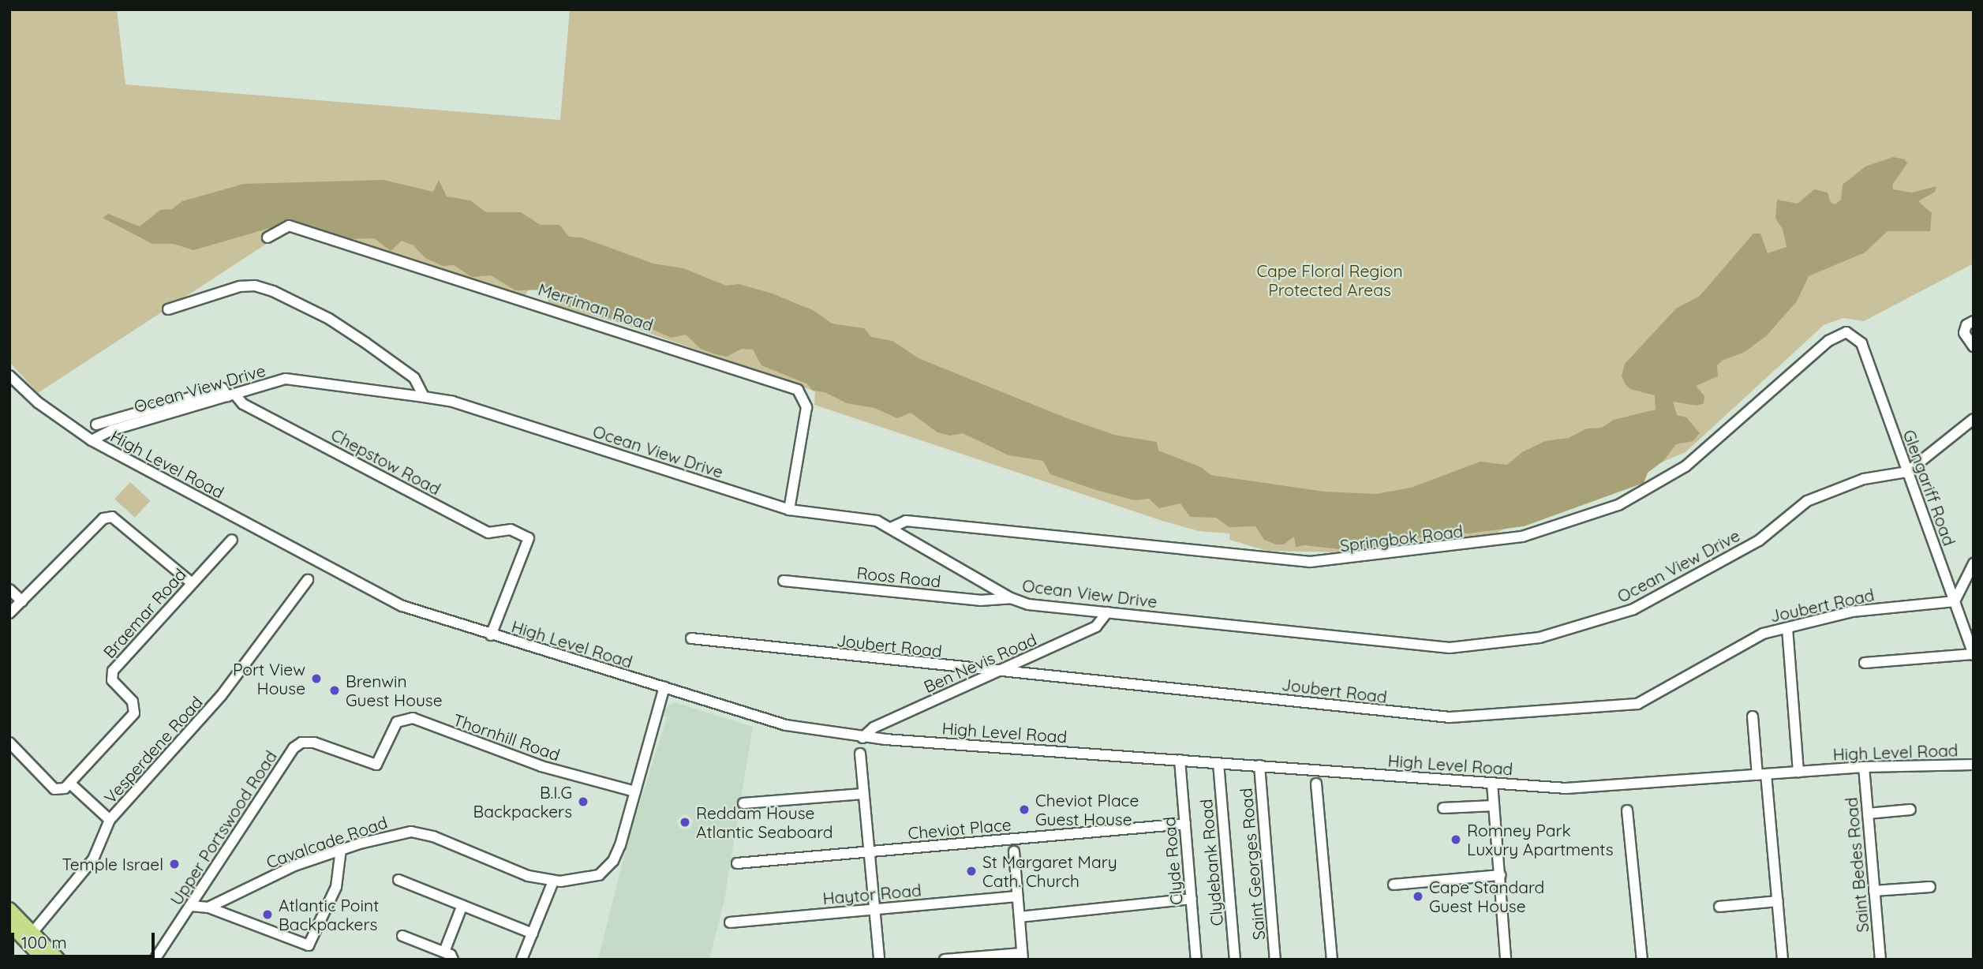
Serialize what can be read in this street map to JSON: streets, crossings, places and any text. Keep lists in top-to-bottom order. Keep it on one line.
{"streets":{"street":["Merriman Road","Ocean View Drive","Chepstow Road","High Level Road","Glengariff Road","Springbok Road","Roos Road","Joubert Road","Braemar Road","Ben Nevis Road","Thornhill Road","Vesperdene Road","Upper Portswood Road","Cheviot Place","Cavalcade Road","Clyde Road","Clydebank Road","Saint Georges Road","Saint Bedes Road","Haytor Road"]},"crossings":[["Merriman Road","Ocean View Drive"],["Ocean View Drive","Chepstow Road"],["Ocean View Drive","High Level Road"],["Ocean View Drive","Glengariff Road"],["Ocean View Drive","Springbok Road"],["Ocean View Drive","Roos Road"],["Ocean View Drive","Ben Nevis Road"],["Chepstow Road","High Level Road"],["High Level Road","Ben Nevis Road"],["High Level Road","Cavalcade Road"],["High Level Road","Clyde Road"],["High Level Road","Clydebank Road"],["High Level Road","Saint Georges Road"],["High Level Road","Saint Bedes Road"],["Glengariff Road","Springbok Road"],["Glengariff Road","Joubert Road"],["Joubert Road","Ben Nevis Road"],["Thornhill Road","Upper Portswood Road"],["Thornhill Road","Cavalcade Road"],["Cheviot Place","Clyde Road"]],"parks":["Cape Floral Region Protected Areas"],"places":["Port View House","Brenwin Guest House","B.I.G Backpackers","Cheviot Place Guest House","Reddam House Atlantic Seaboard","Romney Park Luxury Apartments","Temple Israel","St Margaret Mary Cath. Church","Cape Standard Guest House","Atlantic Point Backpackers"],"scale_bar":"100 m"}
